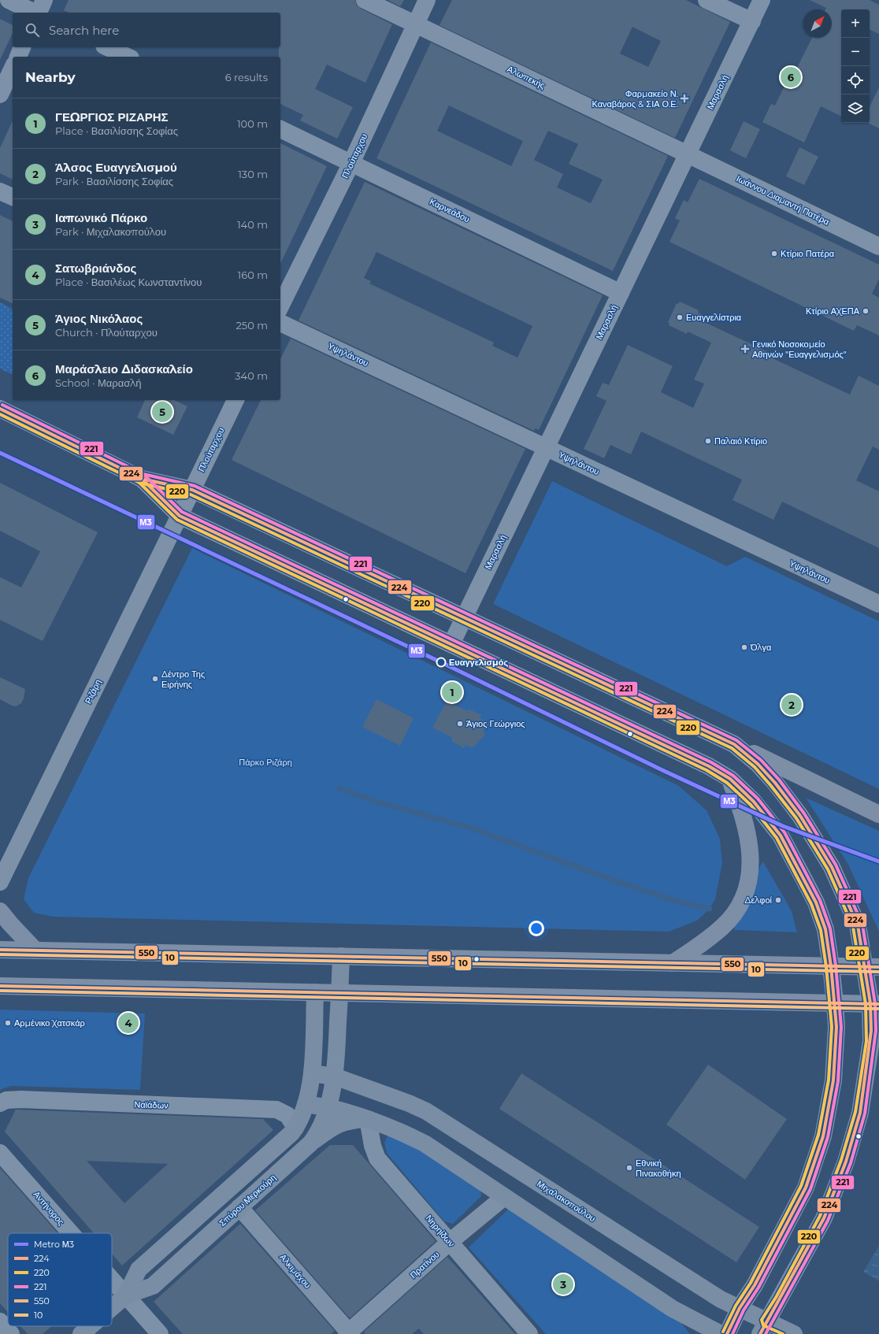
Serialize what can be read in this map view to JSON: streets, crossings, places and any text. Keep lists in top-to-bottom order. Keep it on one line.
{"streets":{"main road":["Σπύρου Μερκούρη","Μιχαλακοπούλου"],"street":["Αλωπεκής","Μαρασλή","Πλούταρχου","Ιωάννου Διαμαντή Πατέρα","Καρνεάδου","Υψηλάντου","Ριζάρη","Ναϊάδων","Αντήνορος","Νηρηίδων","Πρατίνου","Αλκιμάχου"]},"crossings":[["Αλωπεκής","Μαρασλή"],["Αλωπεκής","Πλούταρχου"],["Αλωπεκής","Ιωάννου Διαμαντή Πατέρα"],["Μαρασλή","Ιωάννου Διαμαντή Πατέρα"],["Μαρασλή","Καρνεάδου"],["Μαρασλή","Υψηλάντου"],["Πλούταρχου","Καρνεάδου"],["Πλούταρχου","Ριζάρη"],["Ναϊάδων","Σπύρου Μερκούρη"],["Σπύρου Μερκούρη","Μιχαλακοπούλου"],["Σπύρου Μερκούρη","Αντήνορος"],["Σπύρου Μερκούρη","Αλκιμάχου"],["Νηρηίδων","Πρατίνου"],["Πρατίνου","Αλκιμάχου"]],"parks":["Πάρκο Ριζάρη"],"places":{"health":["Φαρμακείο Ν. Καναβάρος & ΣΙΑ Ο.Ε.","Γενικό Νοσοκομείο Αθηνών \"Ευαγγελισμός\""],"other":["Κτίριο Πατέρα","Κτίριο ΑΧΕΠΑ","Ευαγγελίστρια","Παλαιό Κτίριο","Όλγα","Ευαγγελισμός","Δέντρο Της Ειρήνης","Άγιος Γεώργιος","Δελφοί","Αρμένικο Χατσκάρ","Εθνική Πινακοθήκη"]},"lines":["transit line 221","transit line 224","transit line 220","metro line Μ3","transit line 550","transit line 10"],"legend":["Metro Μ3","224","220","221","550","10"],"north":"top right","page":{"map_buttons":["+","−"],"search":"Search here","heading":["Nearby","6 results"],"pins":["6","5","1","2","4","3"],"list":[{"mark":"1","name":"ΓΕΩΡΓΙΟΣ ΡΙΖΑΡΗΣ","note":"Place · Βασιλίσσης Σοφίας","value":"100 m"},{"mark":"2","name":"Άλσος Ευαγγελισμού","note":"Park · Βασιλίσσης Σοφίας","value":"130 m"},{"mark":"3","name":"Ιαπωνικό Πάρκο","note":"Park · Μιχαλακοπούλου","value":"140 m"},{"mark":"4","name":"Σατωβριάνδος","note":"Place · Βασιλέως Κωνσταντίνου","value":"160 m"},{"mark":"5","name":"Άγιος Νικόλαος","note":"Church · Πλούταρχου","value":"250 m"},{"mark":"6","name":"Μαράσλειο Διδασκαλείο","note":"School · Μαρασλή","value":"340 m"}]}}
